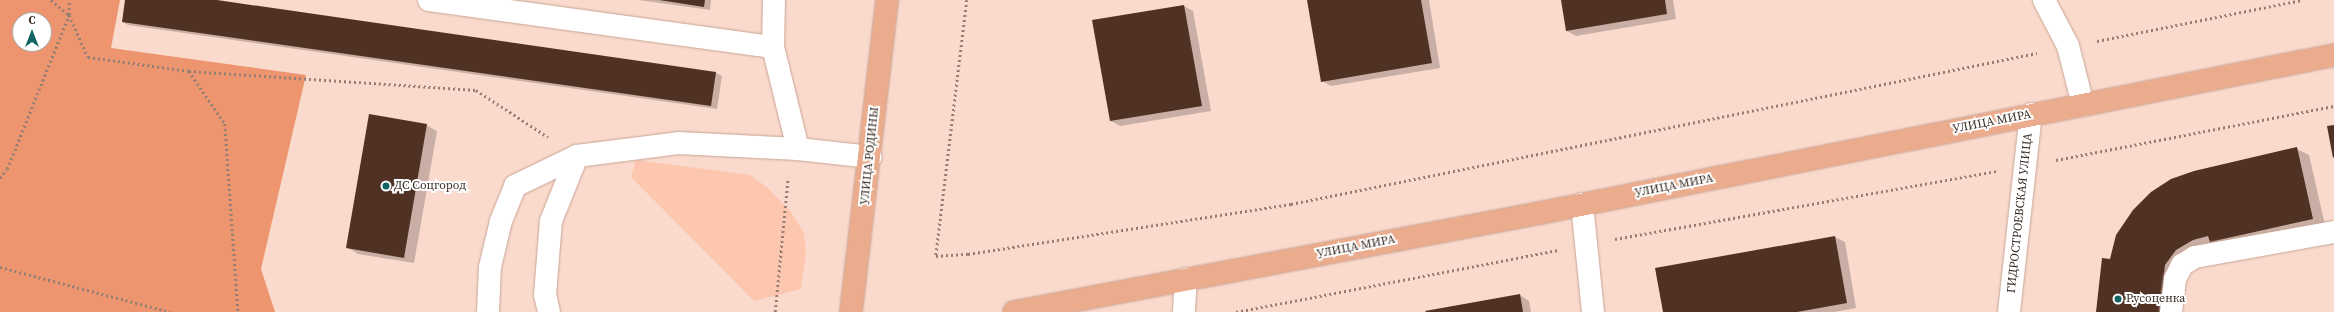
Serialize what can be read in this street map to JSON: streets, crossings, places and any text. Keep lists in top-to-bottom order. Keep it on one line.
{"streets":{"main road":["УЛИЦА МИРА","УЛИЦА РОДИНЫ"],"street":["ГИДРОСТРОЕВСКАЯ УЛИЦА"]},"crossings":[["УЛИЦА МИРА","ГИДРОСТРОЕВСКАЯ УЛИЦА"]],"places":["ДС Соцгород","Русоценка"],"north":"top"}
